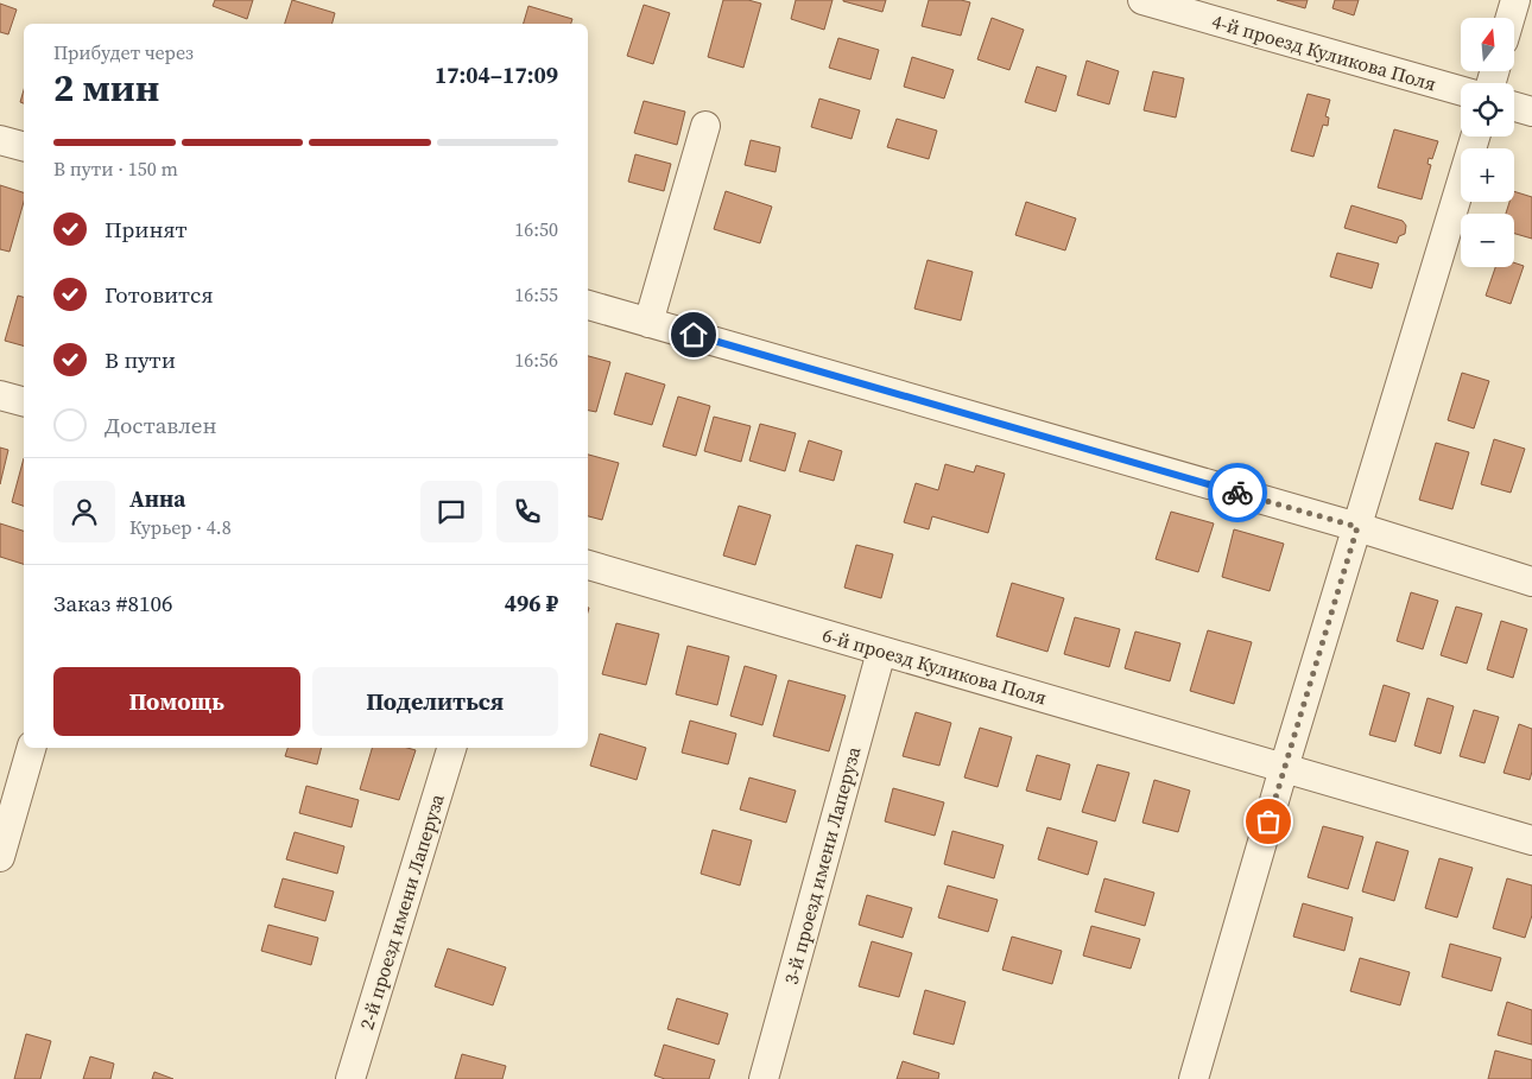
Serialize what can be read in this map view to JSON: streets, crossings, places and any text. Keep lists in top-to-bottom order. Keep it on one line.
{"streets":{"street":["4-й проезд Куликова Поля","6-й проезд Куликова Поля","3-й проезд имени Лаперуза","2-й проезд имени Лаперуза"]},"crossings":[["6-й проезд Куликова Поля","3-й проезд имени Лаперуза"]],"north":"top","page":{"map_buttons":["+","−"],"heading":["2 мин","Прибудет через","17:04–17:09"],"panel":["Анна","Курьер · 4.8","Заказ #8106","496 ₽"],"bar":"В пути · 150 m","list":[["Принят","16:50"],["Готовится","16:55"],["В пути","16:56"],"Доставлен"],"buttons":["Помощь","Поделиться"]}}
